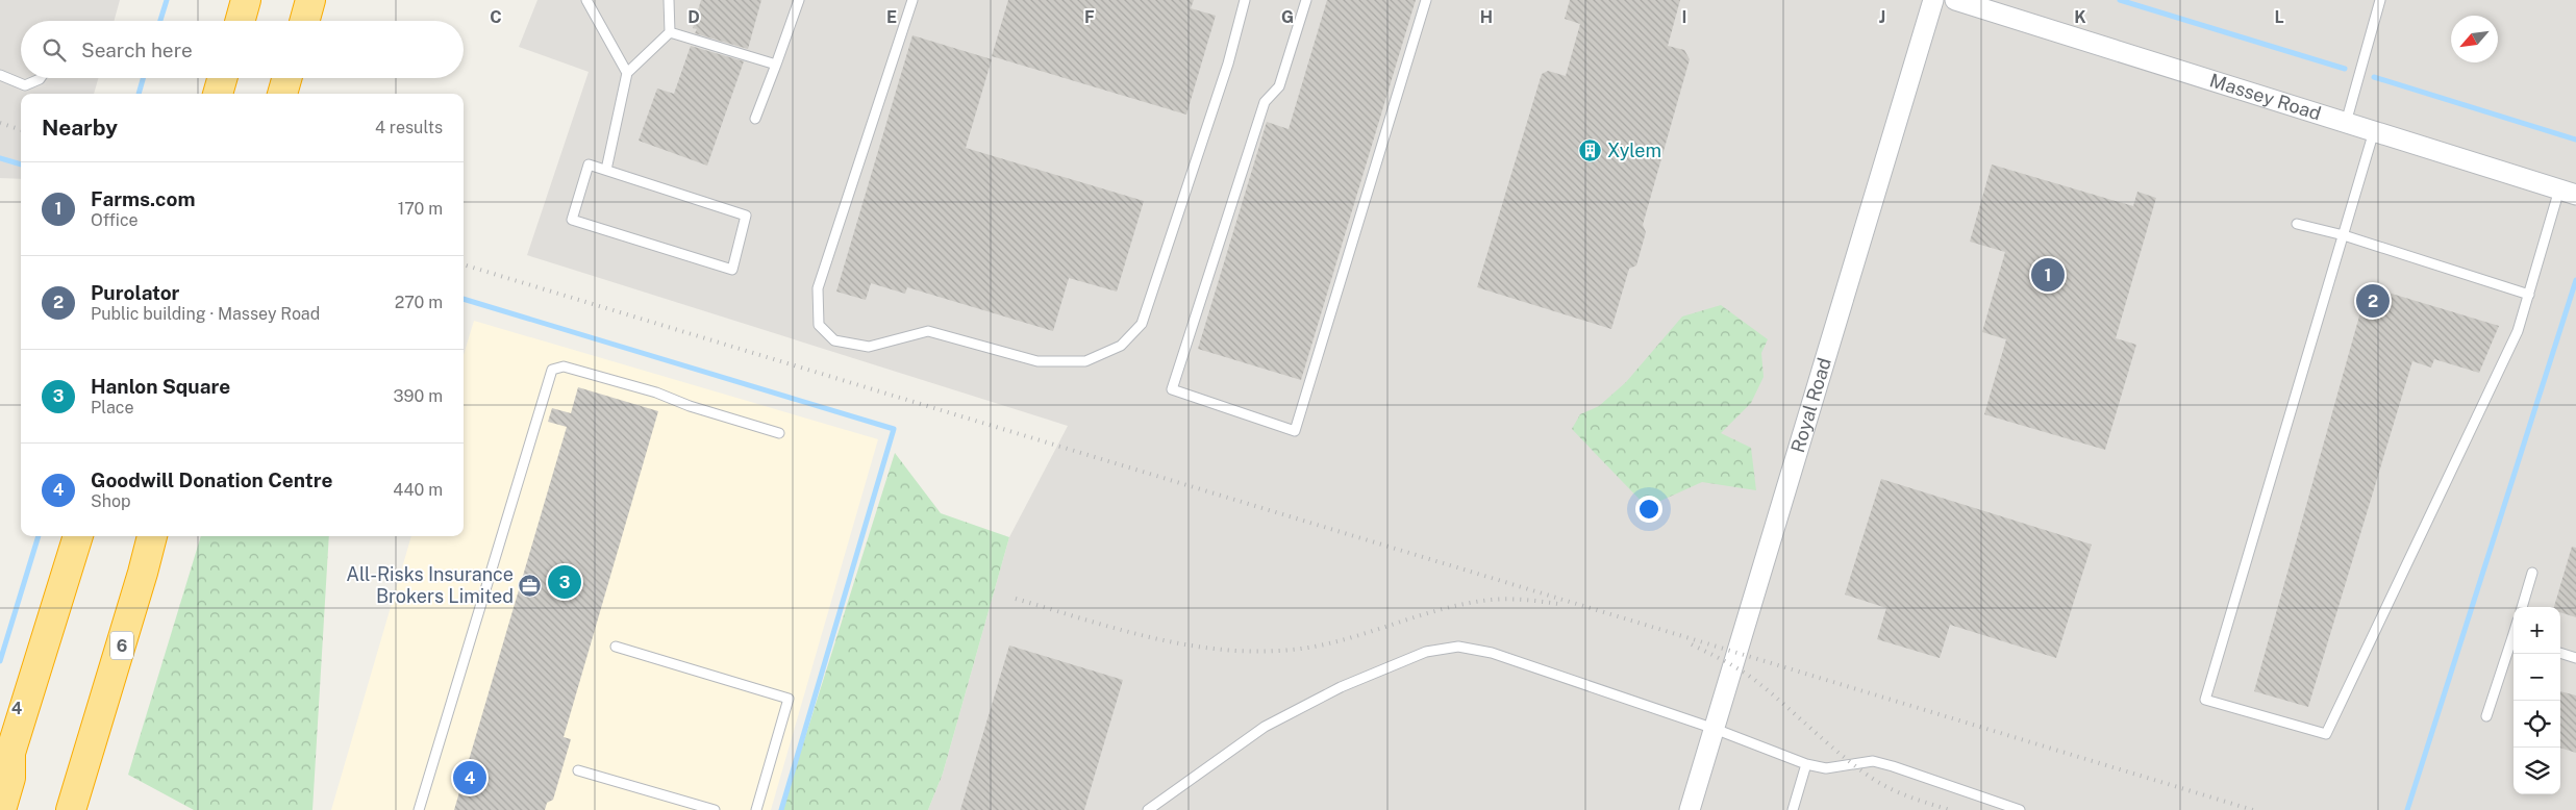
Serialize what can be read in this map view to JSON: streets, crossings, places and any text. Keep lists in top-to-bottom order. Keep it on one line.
{"streets":{"highway":["6"],"street":["Massey Road","Royal Road"]},"places":{"building":["Xylem"],"office":["All-Risks Insurance Brokers Limited"]},"north":"bottom left","page":{"search":"Search here","heading":["Nearby","4 results"],"list":[{"mark":"1","name":"Farms.com","note":"Office","value":"170 m"},{"mark":"2","name":"Purolator","note":"Public building · Massey Road","value":"270 m"},{"mark":"3","name":"Hanlon Square","note":"Place","value":"390 m"},{"mark":"4","name":"Goodwill Donation Centre","note":"Shop","value":"440 m"}],"pins":["1","2","3","4"],"map_buttons":["+","−"]},"grid":{"columns":["C","D","E","F","G","H","I","J","K","L"],"rows":["4"]}}
